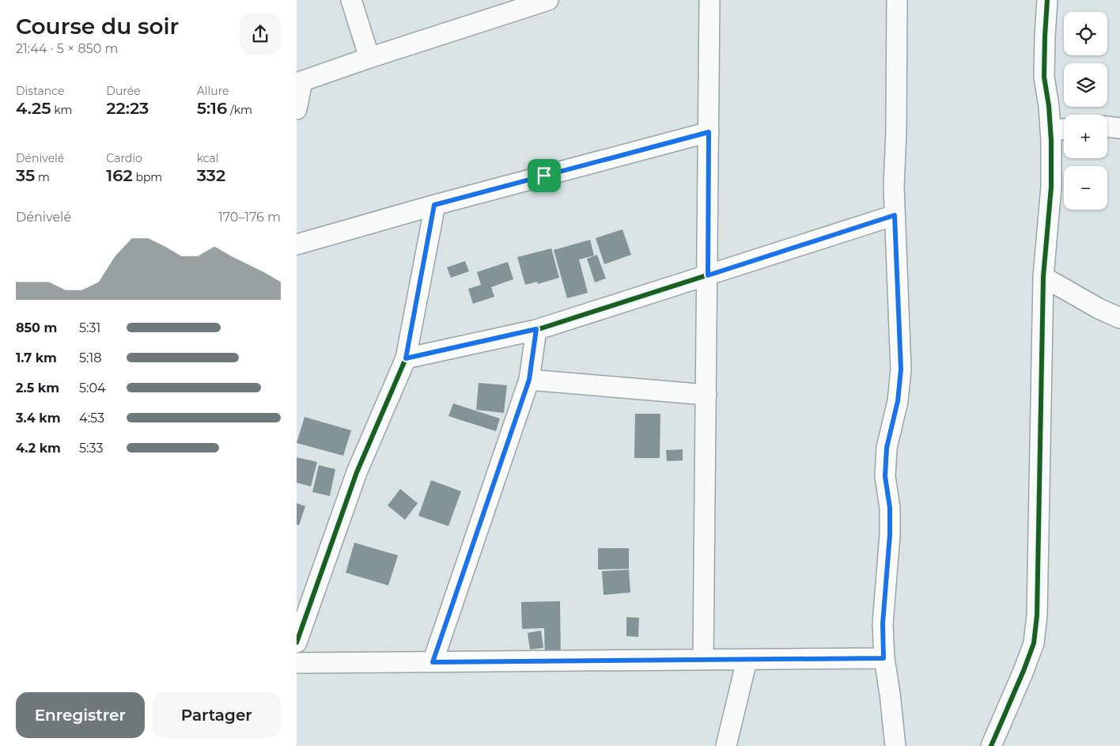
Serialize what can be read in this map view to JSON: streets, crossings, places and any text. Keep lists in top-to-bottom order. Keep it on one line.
{"page":{"heading":["Course du soir","21:44 · 5 × 850 m"],"map_buttons":["+","−"],"stats":[["Distance","4.25 km"],["Durée","22:23"],["Allure","5:16 /km"],["Dénivelé","35 m"],["Cardio","162 bpm"],["kcal","332"]],"chart":["Dénivelé","170–176 m"],"list":[{"name":"850 m","note":"5:31"},{"name":"1.7 km","note":"5:18"},{"name":"2.5 km","note":"5:04"},{"name":"3.4 km","note":"4:53"},{"name":"4.2 km","note":"5:33"}],"buttons":["Enregistrer","Partager"]}}
